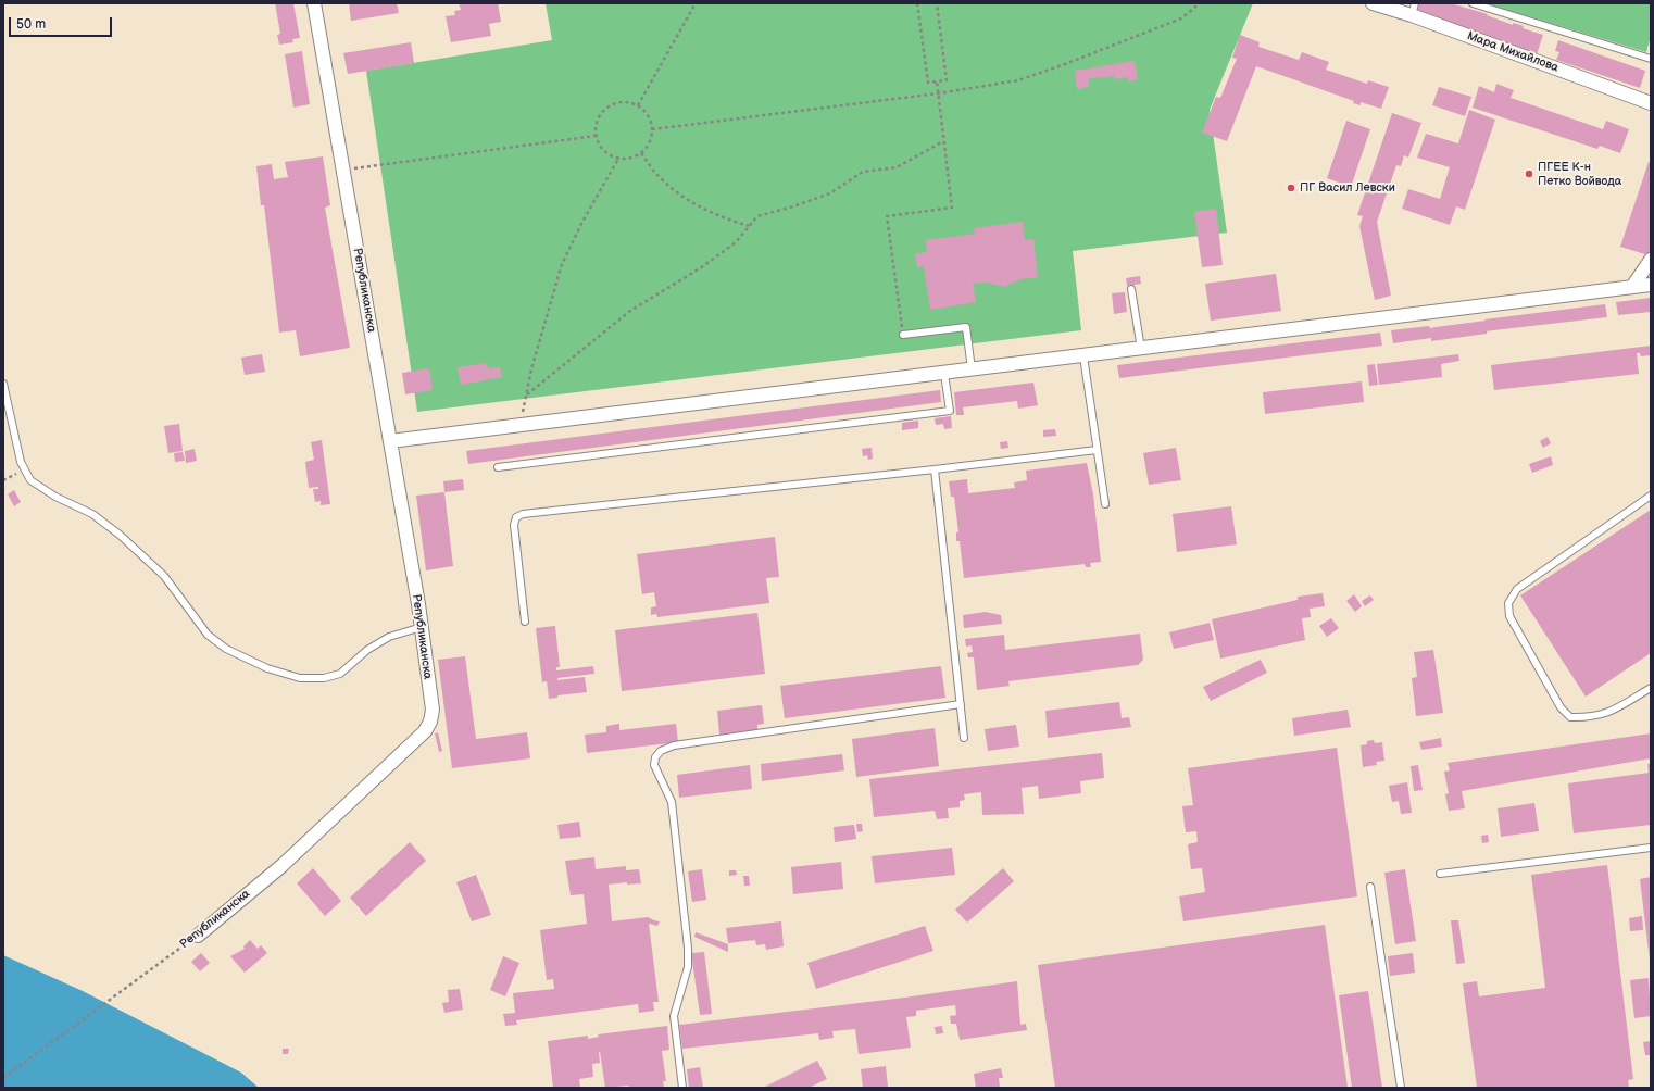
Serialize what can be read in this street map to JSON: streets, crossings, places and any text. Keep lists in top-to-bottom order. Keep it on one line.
{"streets":{"street":["Мара Михайлова","Републиканска"]},"places":["ПГЕЕ К-н Петко Войвода","ПГ Васил Левски"],"scale_bar":"50 m"}
